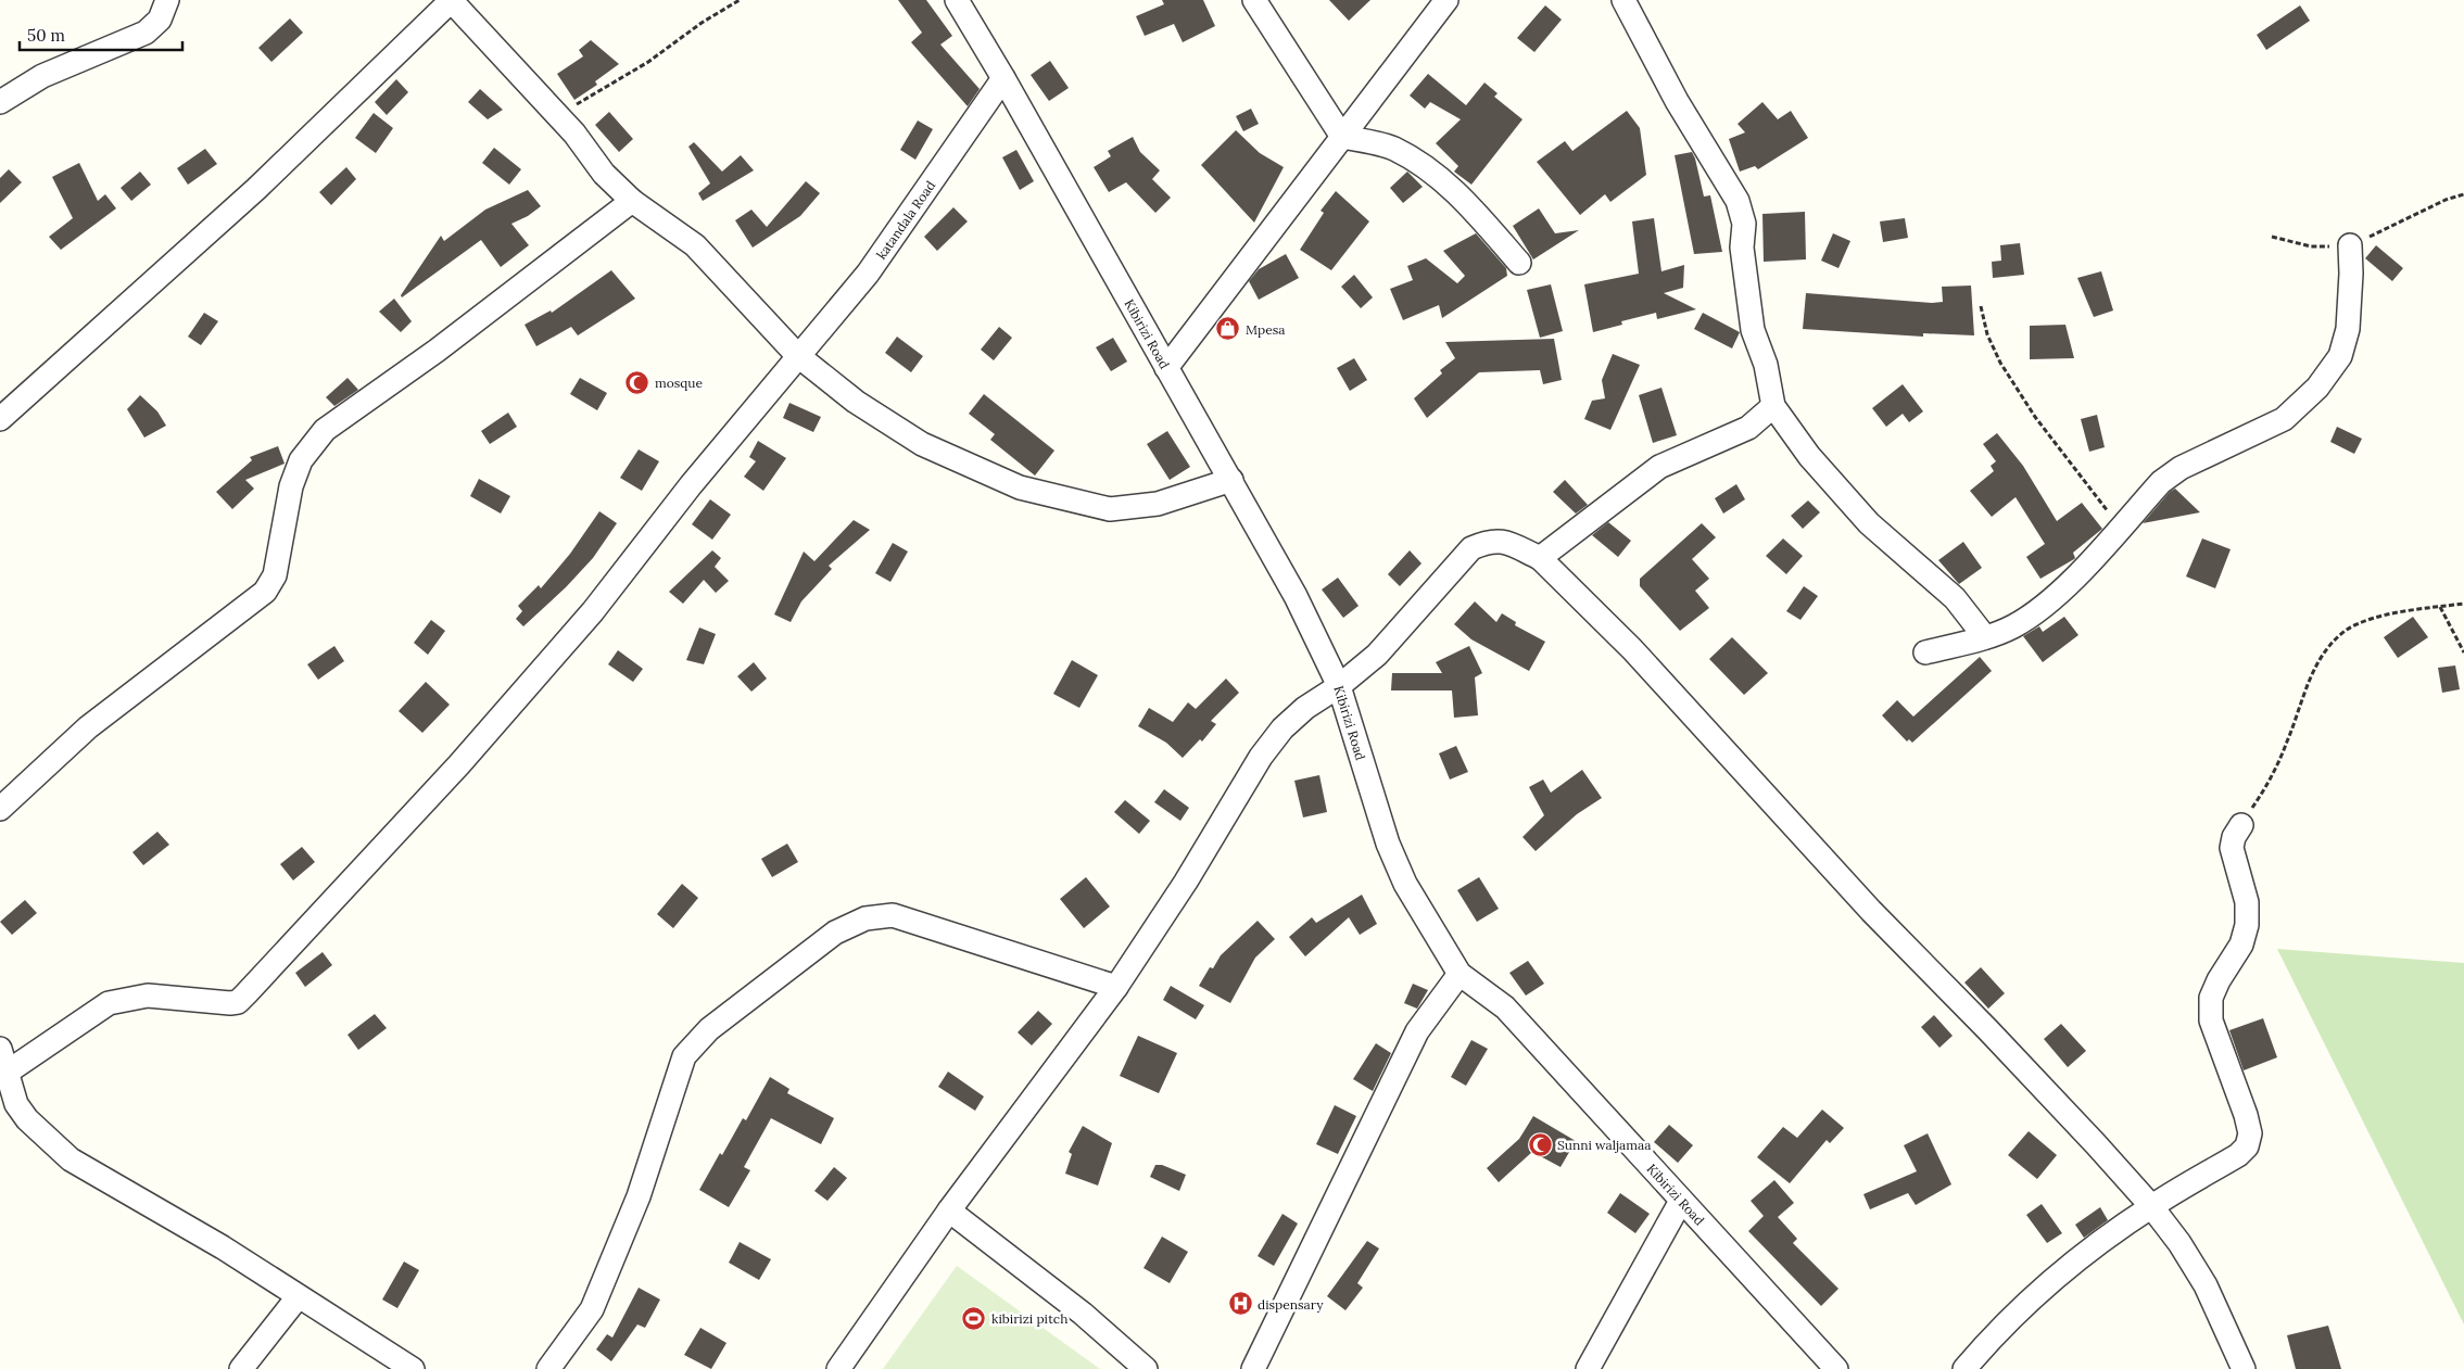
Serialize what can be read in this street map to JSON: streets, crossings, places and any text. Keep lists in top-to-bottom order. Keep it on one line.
{"streets":{"street":["katandala Road","Kibirizi Road"]},"crossings":[["katandala Road","Kibirizi Road"]],"places":{"shop":["Mpesa"],"mosque":["mosque","Sunni waljamaa"],"hospital":["dispensary"],"sports":["kibirizi pitch"]},"scale_bar":"50 m"}
